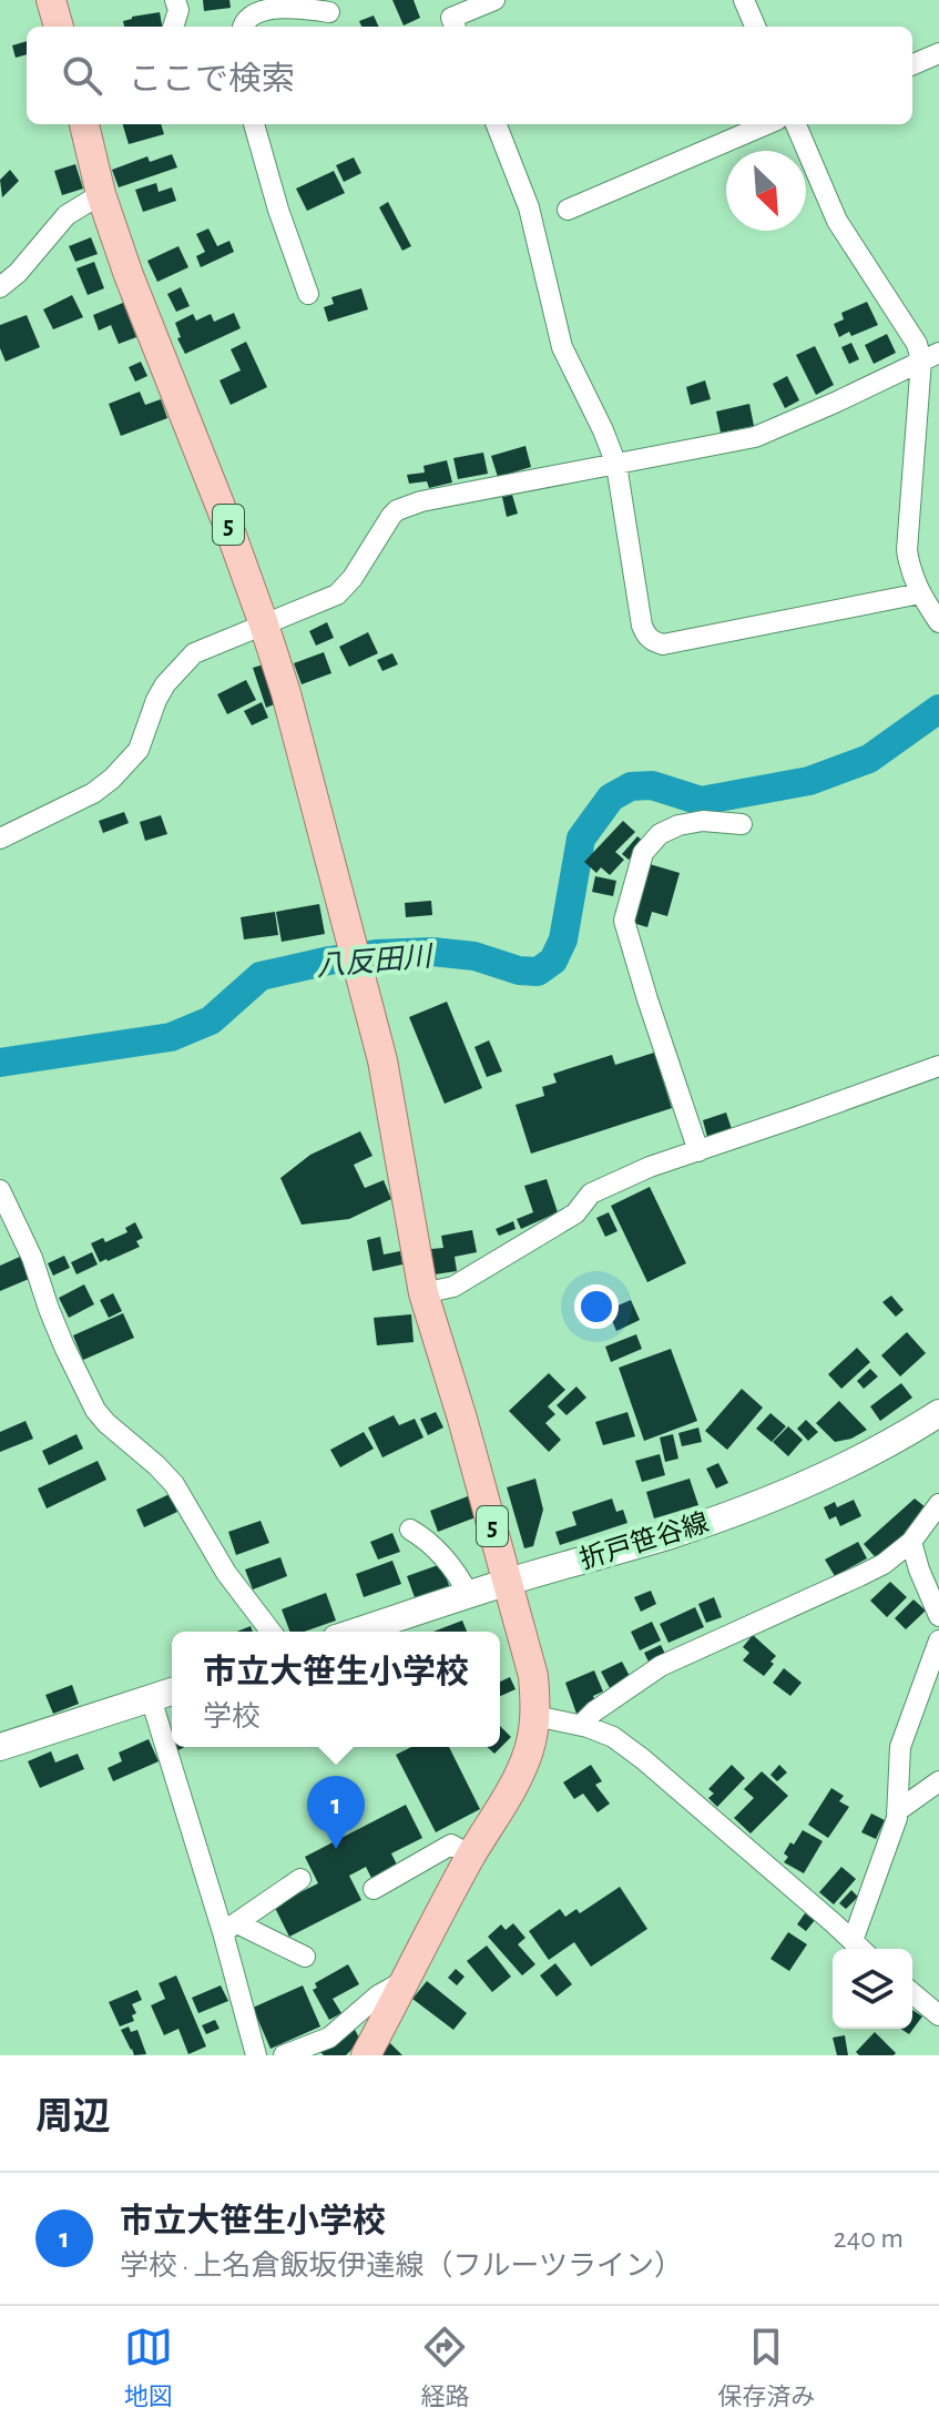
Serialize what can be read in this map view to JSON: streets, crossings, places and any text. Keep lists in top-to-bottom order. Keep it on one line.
{"streets":{"main road":["5","折戸笹谷線"]},"crossings":[["5","折戸笹谷線"]],"water":["八反田川"],"north":"bottom right","page":{"search":"ここで検索","popup":["市立大笹生小学校","学校"],"pins":"1","heading":"周辺","list":[{"mark":"1","name":"市立大笹生小学校","note":"学校 · 上名倉飯坂伊達線（フルーツライン）","value":"240 m"}],"nav":["地図","経路","保存済み"]}}
